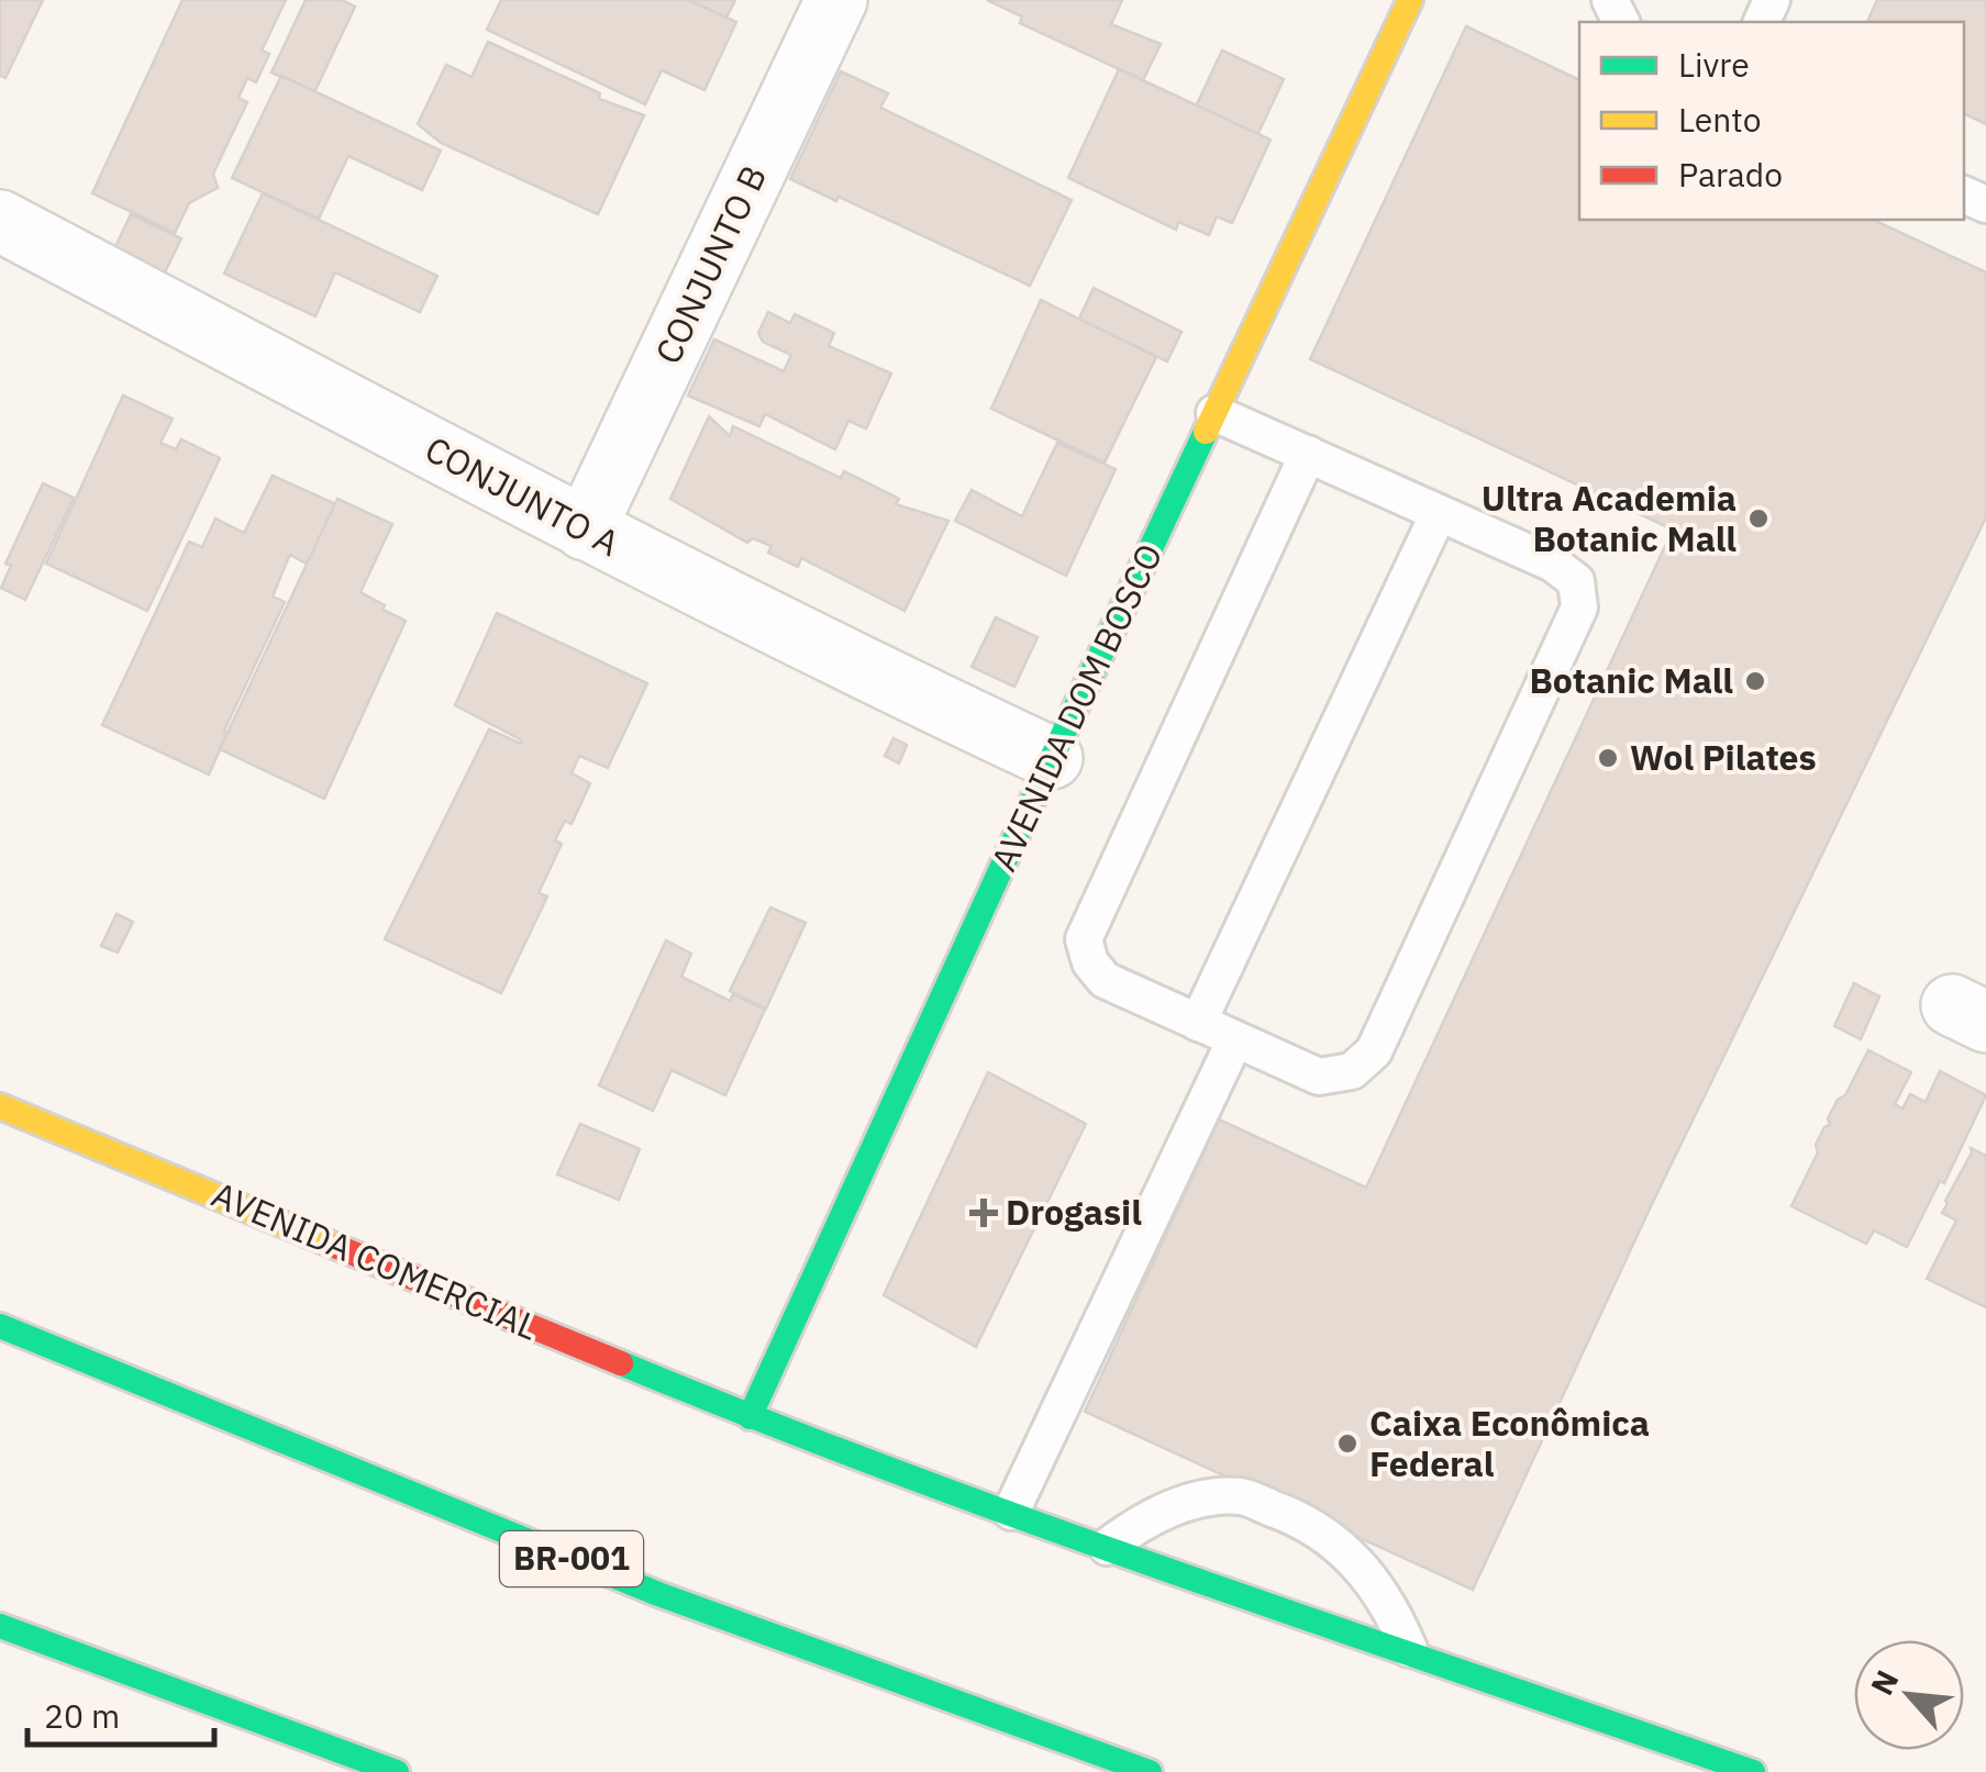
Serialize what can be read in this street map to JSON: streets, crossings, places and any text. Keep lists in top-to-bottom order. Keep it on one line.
{"streets":{"main road":["AVENIDA DOM BOSCO","AVENIDA COMERCIAL","BR-001"],"street":["CONJUNTO B","CONJUNTO A"]},"crossings":[["CONJUNTO B","CONJUNTO A"],["CONJUNTO A","AVENIDA DOM BOSCO"],["AVENIDA DOM BOSCO","AVENIDA COMERCIAL"]],"places":{"other":["Ultra Academia Botanic Mall","Botanic Mall","Wol Pilates","Caixa Econômica Federal"],"health":["Drogasil"]},"legend":["Livre","Lento","Parado"],"scale_bar":"20 m","north":"top left"}
